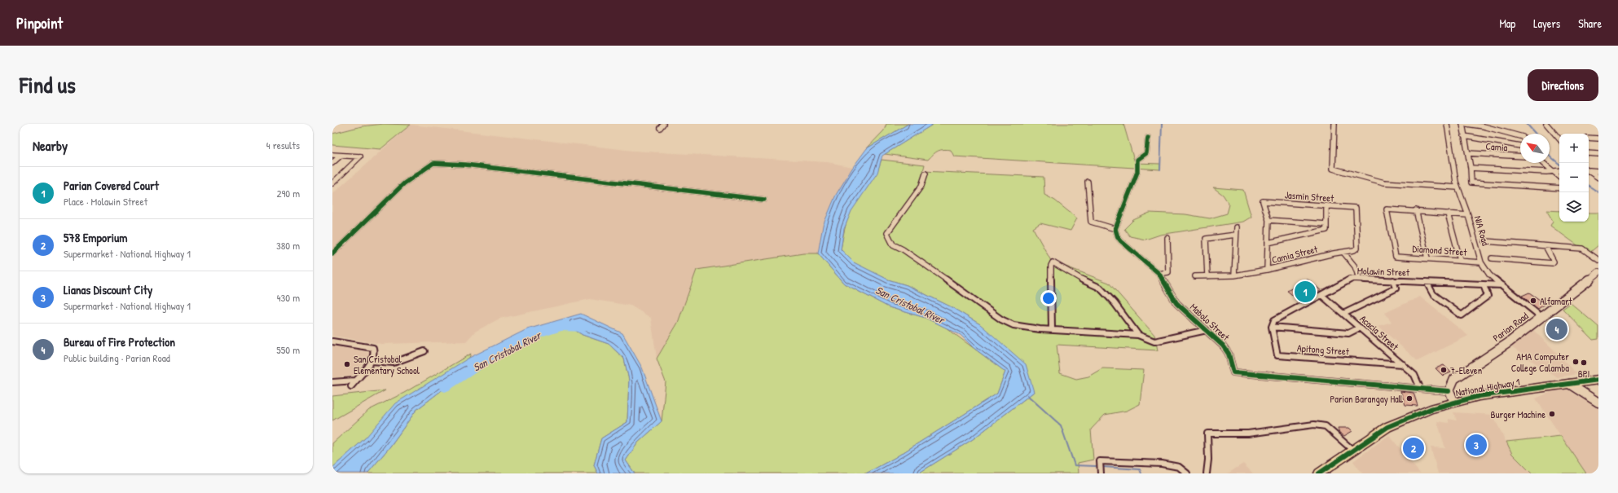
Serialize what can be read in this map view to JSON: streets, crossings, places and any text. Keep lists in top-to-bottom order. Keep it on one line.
{"streets":{"highway":["National Highway 1"],"main road":["Parian Road"],"street":["Camia","Jasmin Street","NIA Road","Diamond Street","Camia Street","Molawin Street","Mabolo Street","Acacia Street","Apitong Street"]},"crossings":[["Jasmin Street","Camia Street"],["NIA Road","Diamond Street"],["NIA Road","Molawin Street"],["NIA Road","Parian Road"],["Molawin Street","Acacia Street"],["Molawin Street","Apitong Street"],["Mabolo Street","Parian Road"],["Mabolo Street","Acacia Street"],["Acacia Street","Apitong Street"]],"water":["San Cristobal River"],"places":["Alfamart","AMA Computer College Calamba","BPI","San Cristobal Elementary School","7-Eleven","Parian Barangay Hall","Burger Machine"],"north":"top left","page":{"header":"Pinpoint","nav":["Map","Layers","Share"],"title":"Find us","buttons":"Directions","heading":["Nearby","4 results"],"map_buttons":["+","−"],"list":[{"mark":"1","name":"Parian Covered Court","note":"Place · Molawin Street","value":"290 m"},{"mark":"2","name":"578 Emporium","note":"Supermarket · National Highway 1","value":"380 m"},{"mark":"3","name":"Lianas Discount City","note":"Supermarket · National Highway 1","value":"430 m"},{"mark":"4","name":"Bureau of Fire Protection","note":"Public building · Parian Road","value":"550 m"}],"pins":["1","4","3","2"]}}
